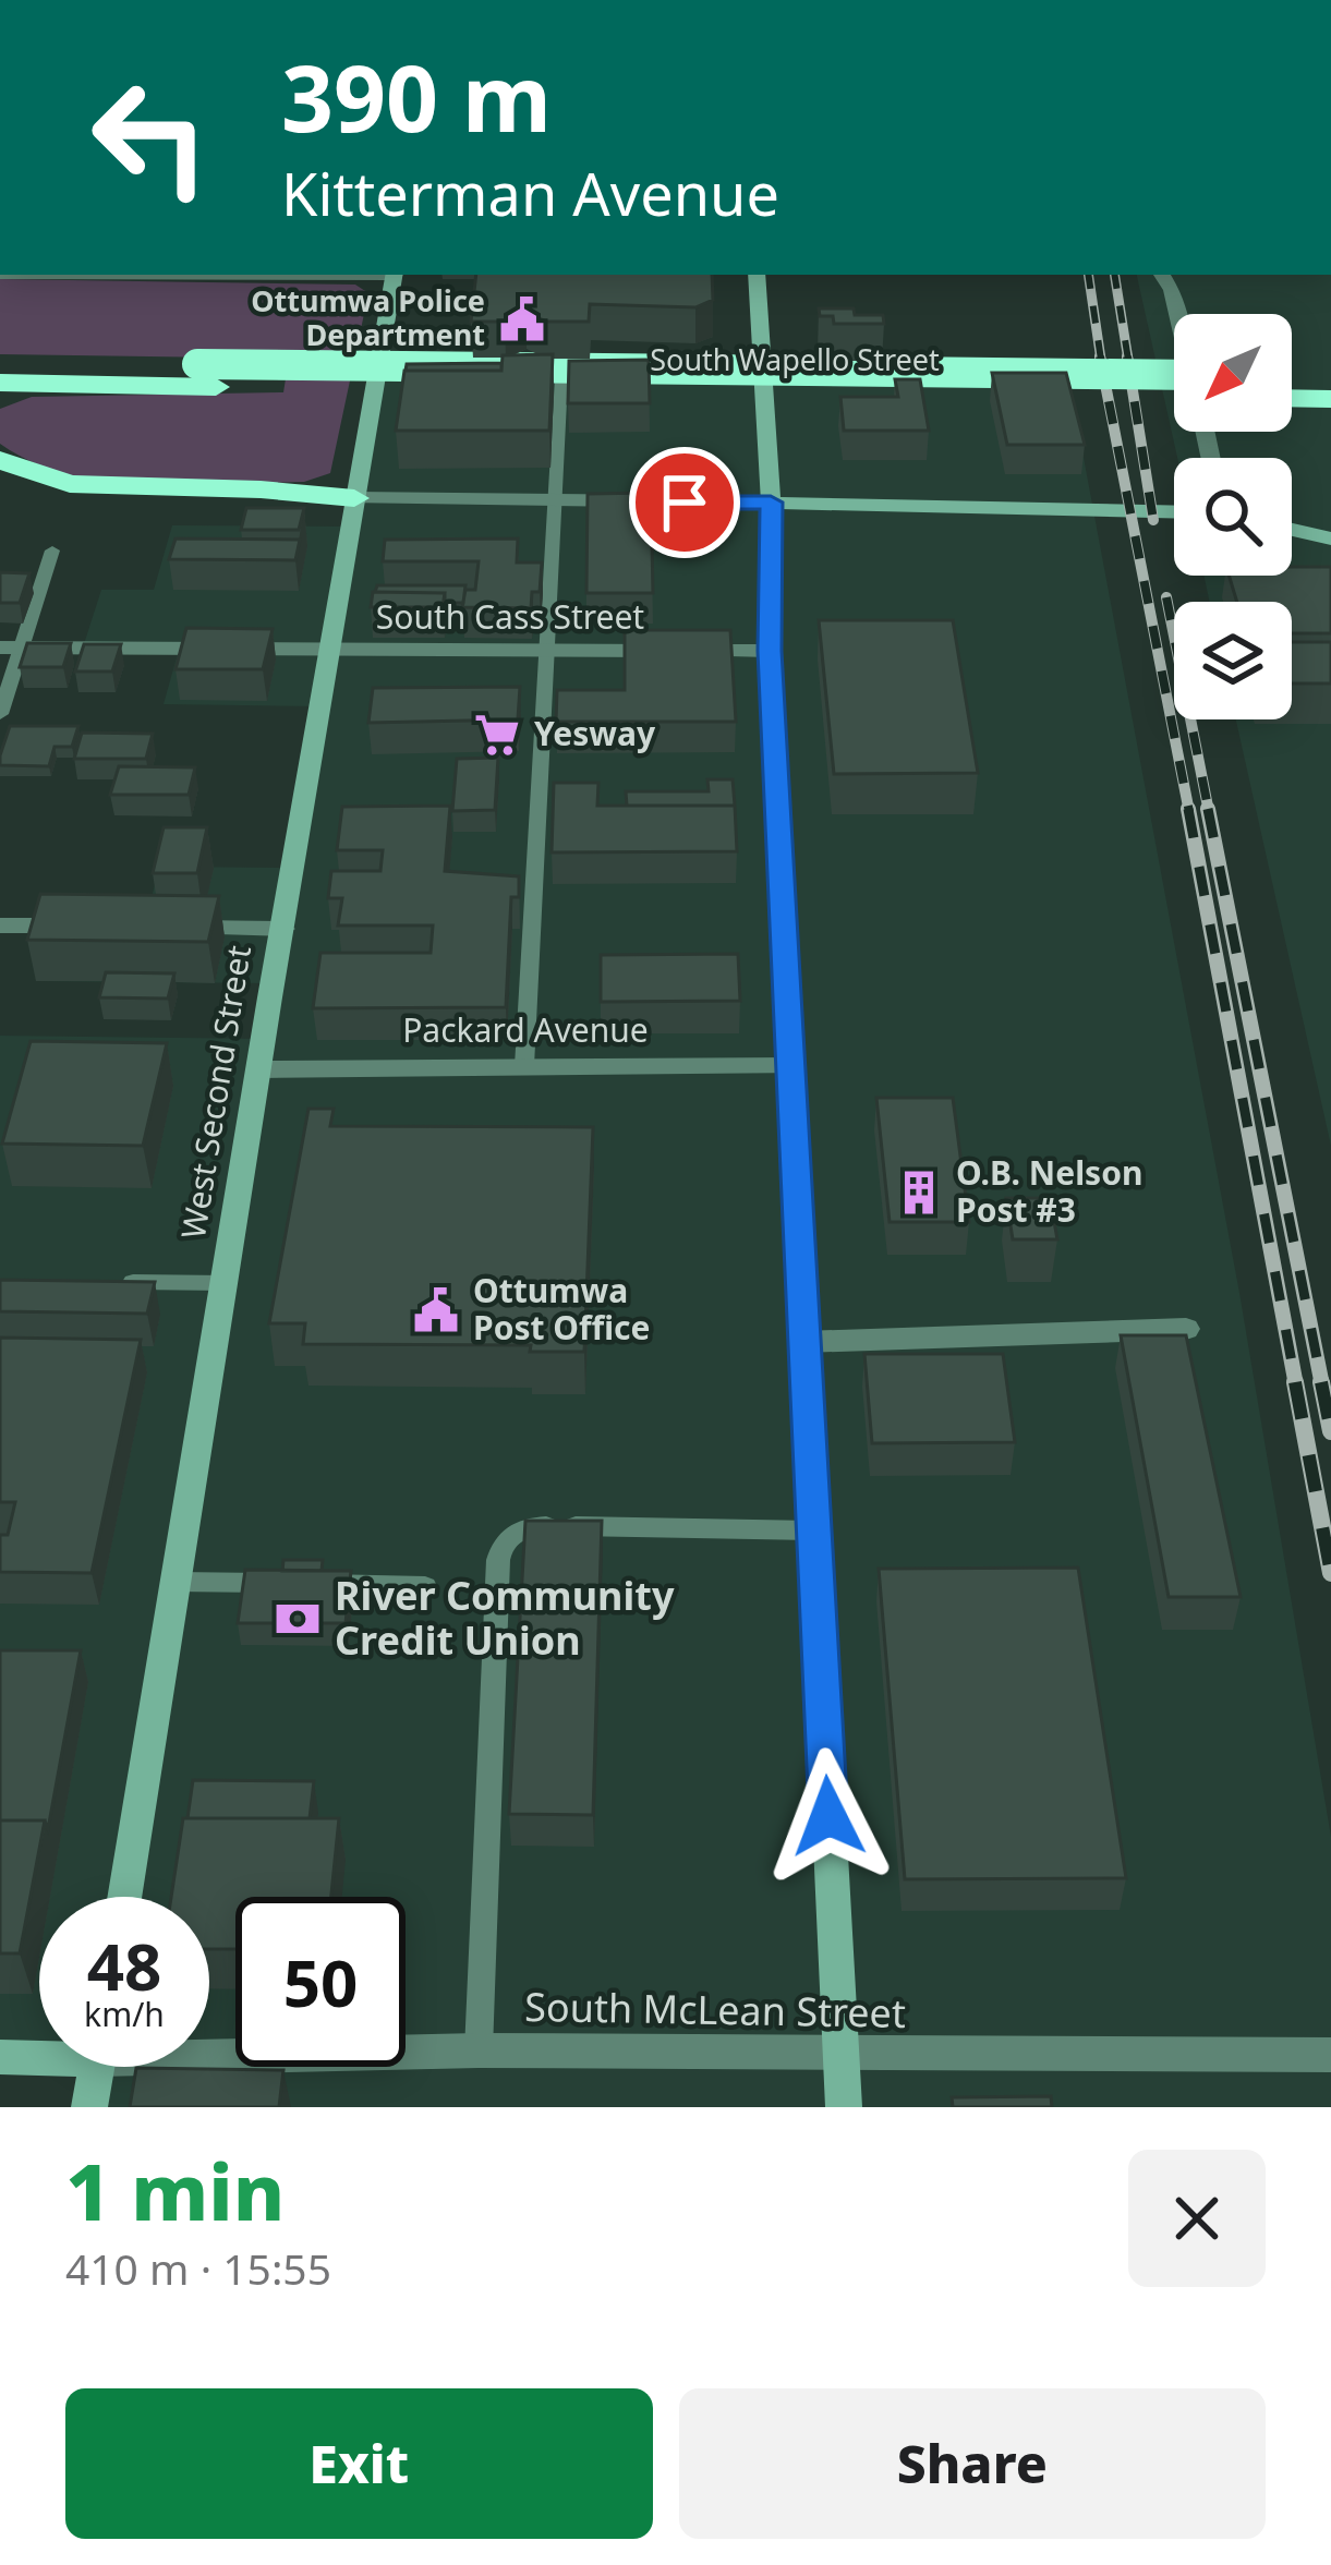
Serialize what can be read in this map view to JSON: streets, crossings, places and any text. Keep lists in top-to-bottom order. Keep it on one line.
{"streets":{"highway":["South Wapello Street"],"main road":["West Second Street"],"street":["South Cass Street","Packard Avenue","South McLean Street"]},"crossings":[["South Wapello Street","West Second Street"],["South Cass Street","West Second Street"],["Packard Avenue","West Second Street"]],"places":{"public building":["Ottumwa Police Department","Ottumwa Post Office"],"supermarket":["Yesway"],"building":["O.B. Nelson Post #3"],"bank":["River Community Credit Union"]},"north":"bottom left","page":{"turn":["390 m","Kitterman Avenue"],"speed":"48 km/h","limit":"50","heading":["1 min","410 m · 15:55"],"buttons":["Exit","Share"]}}
